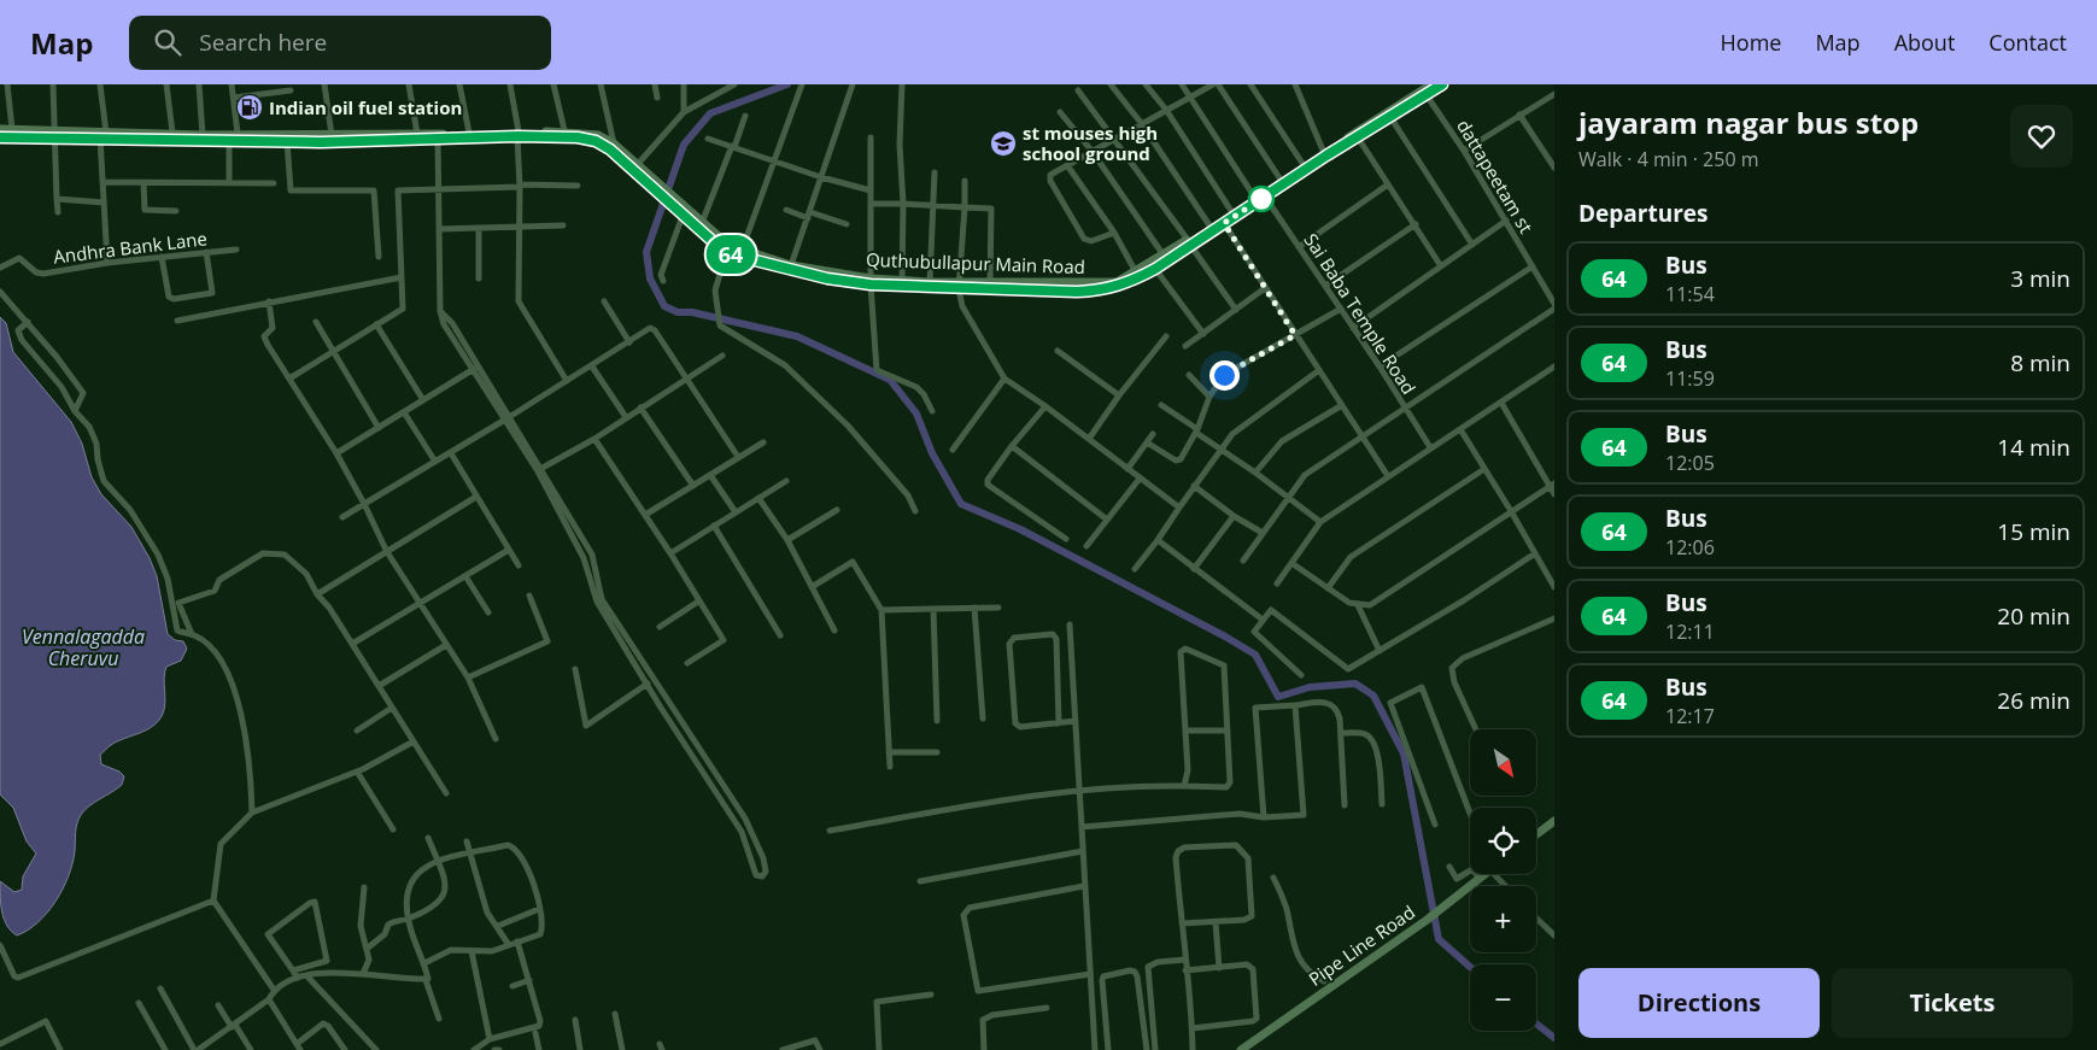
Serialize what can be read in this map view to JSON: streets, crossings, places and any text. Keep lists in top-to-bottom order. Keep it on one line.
{"streets":{"main road":["Quthubullapur Main Road","Pipe Line Road"],"street":["dattapeetam st","Andhra Bank Lane","Sai Baba Temple Road"]},"crossings":[["dattapeetam st","Quthubullapur Main Road"],["Quthubullapur Main Road","Sai Baba Temple Road"]],"water":["Vennalagadda Cheruvu"],"places":{"fuel station":["Indian oil fuel station"],"school or university":["st mouses high school ground"]},"lines":["bus line 64"],"north":"bottom right","page":{"header":"Map","search":"Search here","nav":["Home","Map","About","Contact"],"on_map":"64","heading":[["jayaram nagar bus stop","Walk · 4 min · 250 m"],"Departures"],"list":[{"mark":"64","name":"Bus","note":"11:54","value":"3 min"},{"mark":"64","name":"Bus","note":"11:59","value":"8 min"},{"mark":"64","name":"Bus","note":"12:05","value":"14 min"},{"mark":"64","name":"Bus","note":"12:06","value":"15 min"},{"mark":"64","name":"Bus","note":"12:11","value":"20 min"},{"mark":"64","name":"Bus","note":"12:17","value":"26 min"}],"map_buttons":["+","−"],"buttons":["Directions","Tickets"]}}
